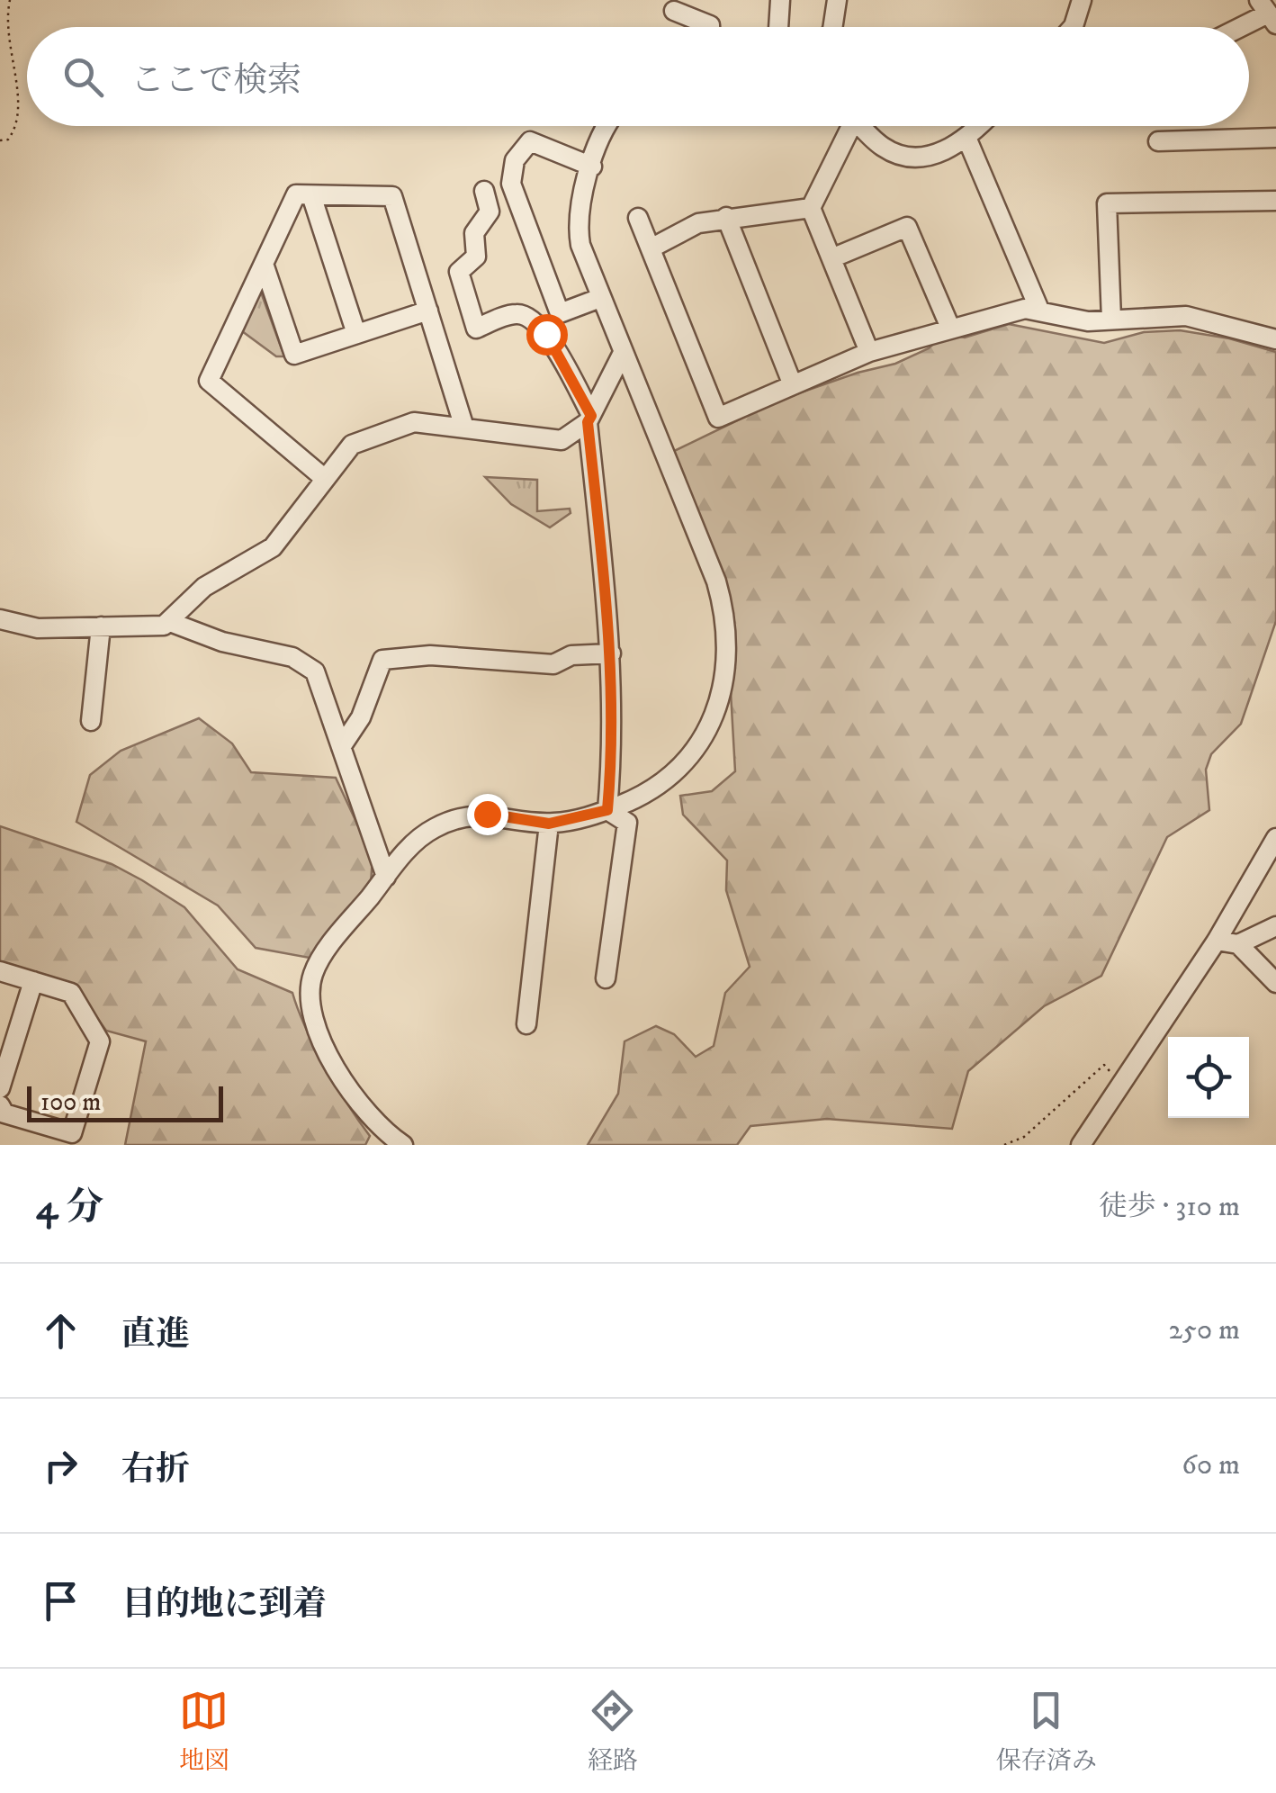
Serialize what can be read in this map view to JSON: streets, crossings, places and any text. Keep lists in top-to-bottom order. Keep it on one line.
{"scale_bar":"100 m","page":{"search":"ここで検索","scale":"100 m","heading":["4 分","徒歩 · 310 m"],"list":[["直進","250 m"],["右折","60 m"],"目的地に到着"],"nav":["地図","経路","保存済み"]}}
